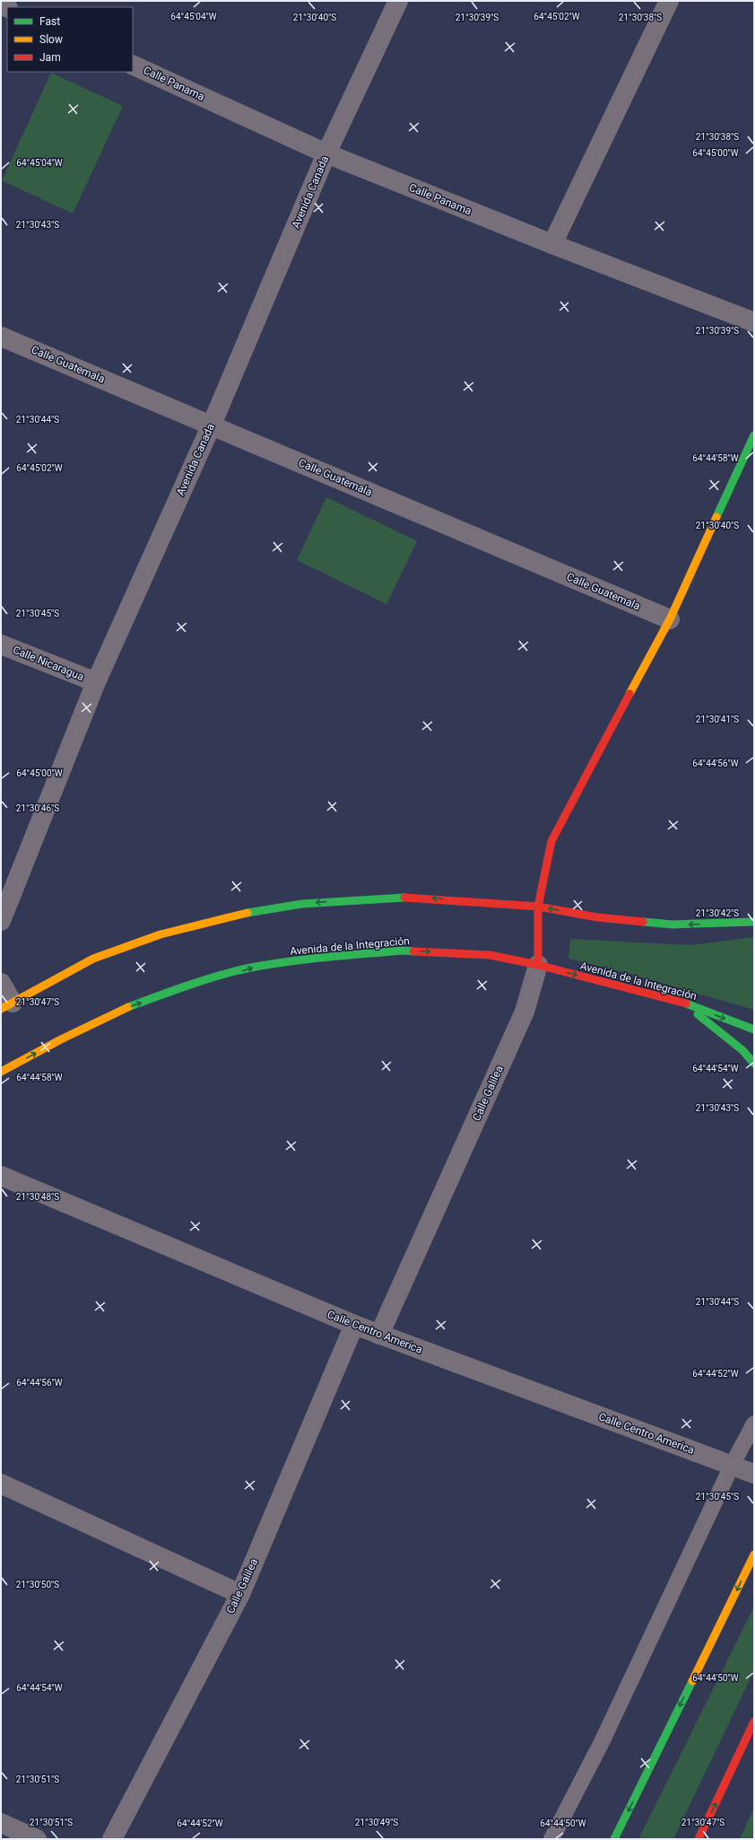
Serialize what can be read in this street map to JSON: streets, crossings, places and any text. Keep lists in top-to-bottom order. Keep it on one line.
{"streets":{"main road":["Avenida de la Integración","Calle Galilea"],"street":["Calle Panama","Avenida Canada","Calle Guatemala","Calle Nicaragua","Calle Centro America"]},"crossings":[["Calle Panama","Avenida Canada"],["Avenida Canada","Calle Guatemala"],["Avenida Canada","Calle Nicaragua"],["Calle Guatemala","Calle Galilea"],["Avenida de la Integración","Calle Galilea"],["Calle Galilea","Calle Centro America"]],"legend":["Fast","Slow","Jam"],"coordinates":["64°45'04\"W","64°45'02\"W","21°30'40\"S","21°30'39\"S","21°30'38\"S","64°45'00\"W","21°30'43\"S","21°30'44\"S","64°44'58\"W","21°30'45\"S","21°30'41\"S","64°44'56\"W","21°30'46\"S","21°30'42\"S","21°30'47\"S","64°44'54\"W","21°30'48\"S","64°44'52\"W","21°30'50\"S","64°44'50\"W","21°30'51\"S","21°30'49\"S"]}
